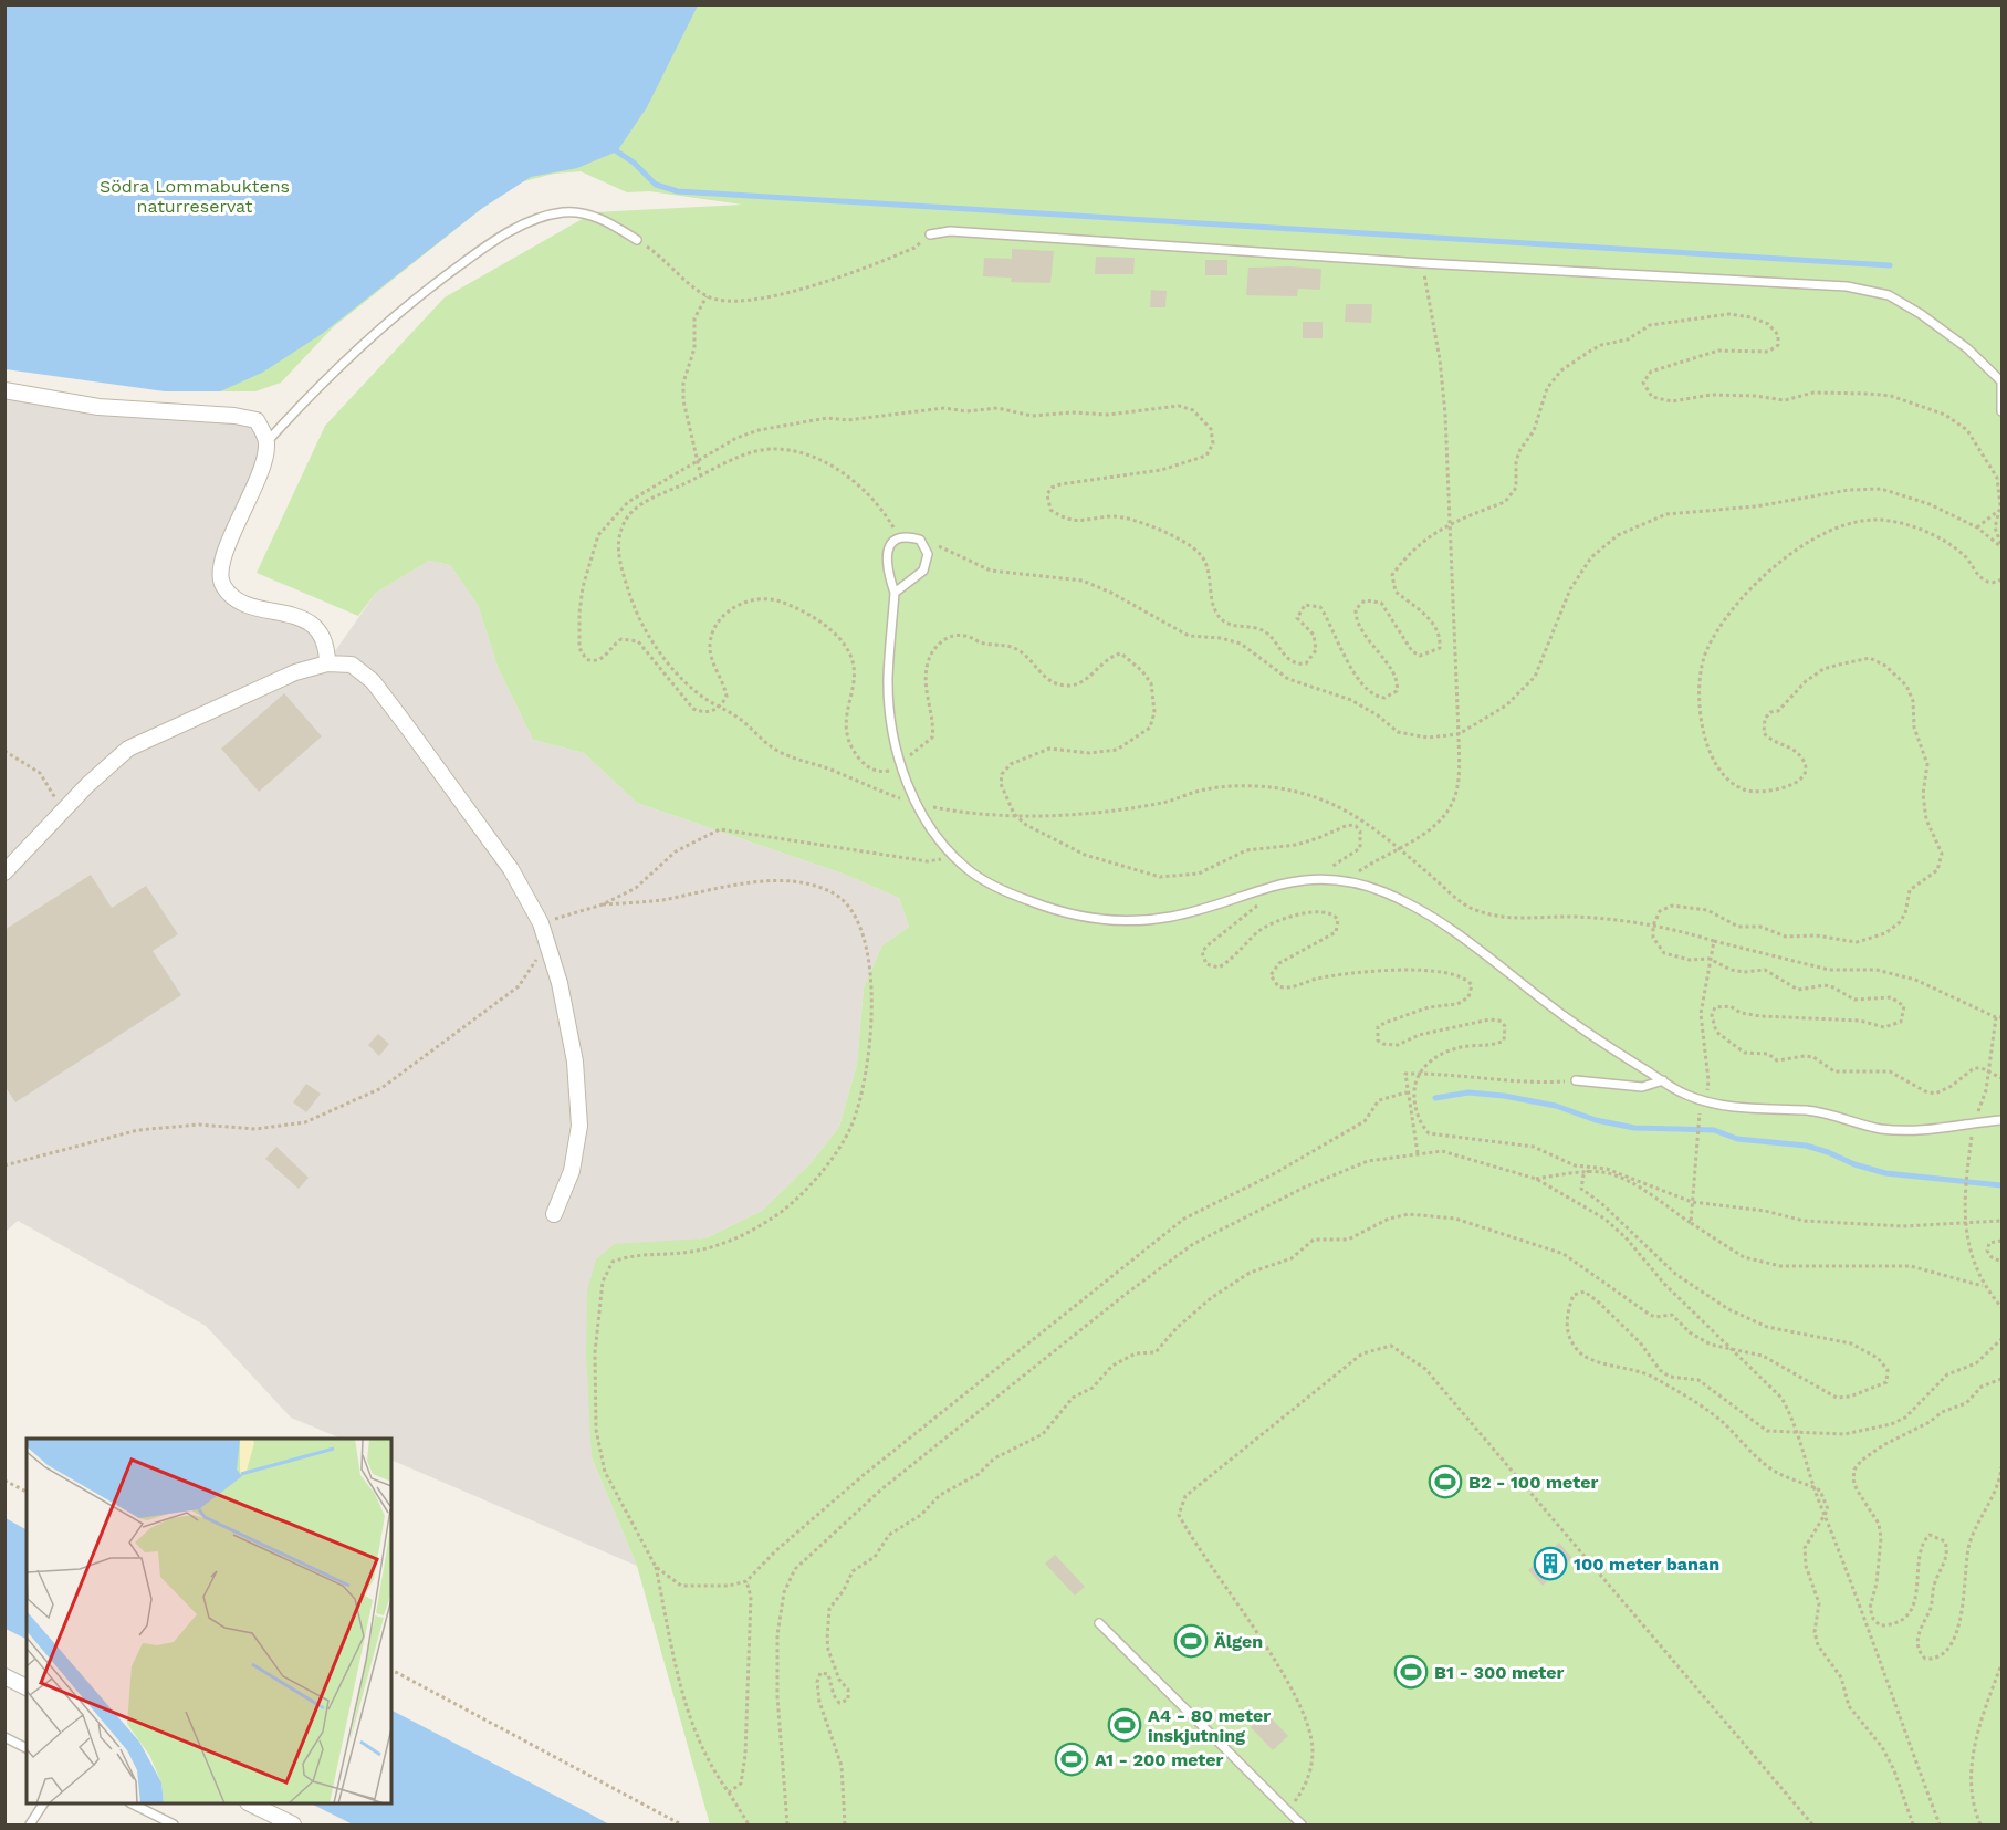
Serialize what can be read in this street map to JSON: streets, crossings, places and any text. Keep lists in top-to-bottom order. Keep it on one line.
{"parks":["Södra Lommabuktens naturreservat"],"places":{"sports":["B2 - 100 meter","Älgen","B1 - 300 meter","A4 - 80 meter inskjutning","A1 - 200 meter"],"building":["100 meter banan"]}}
